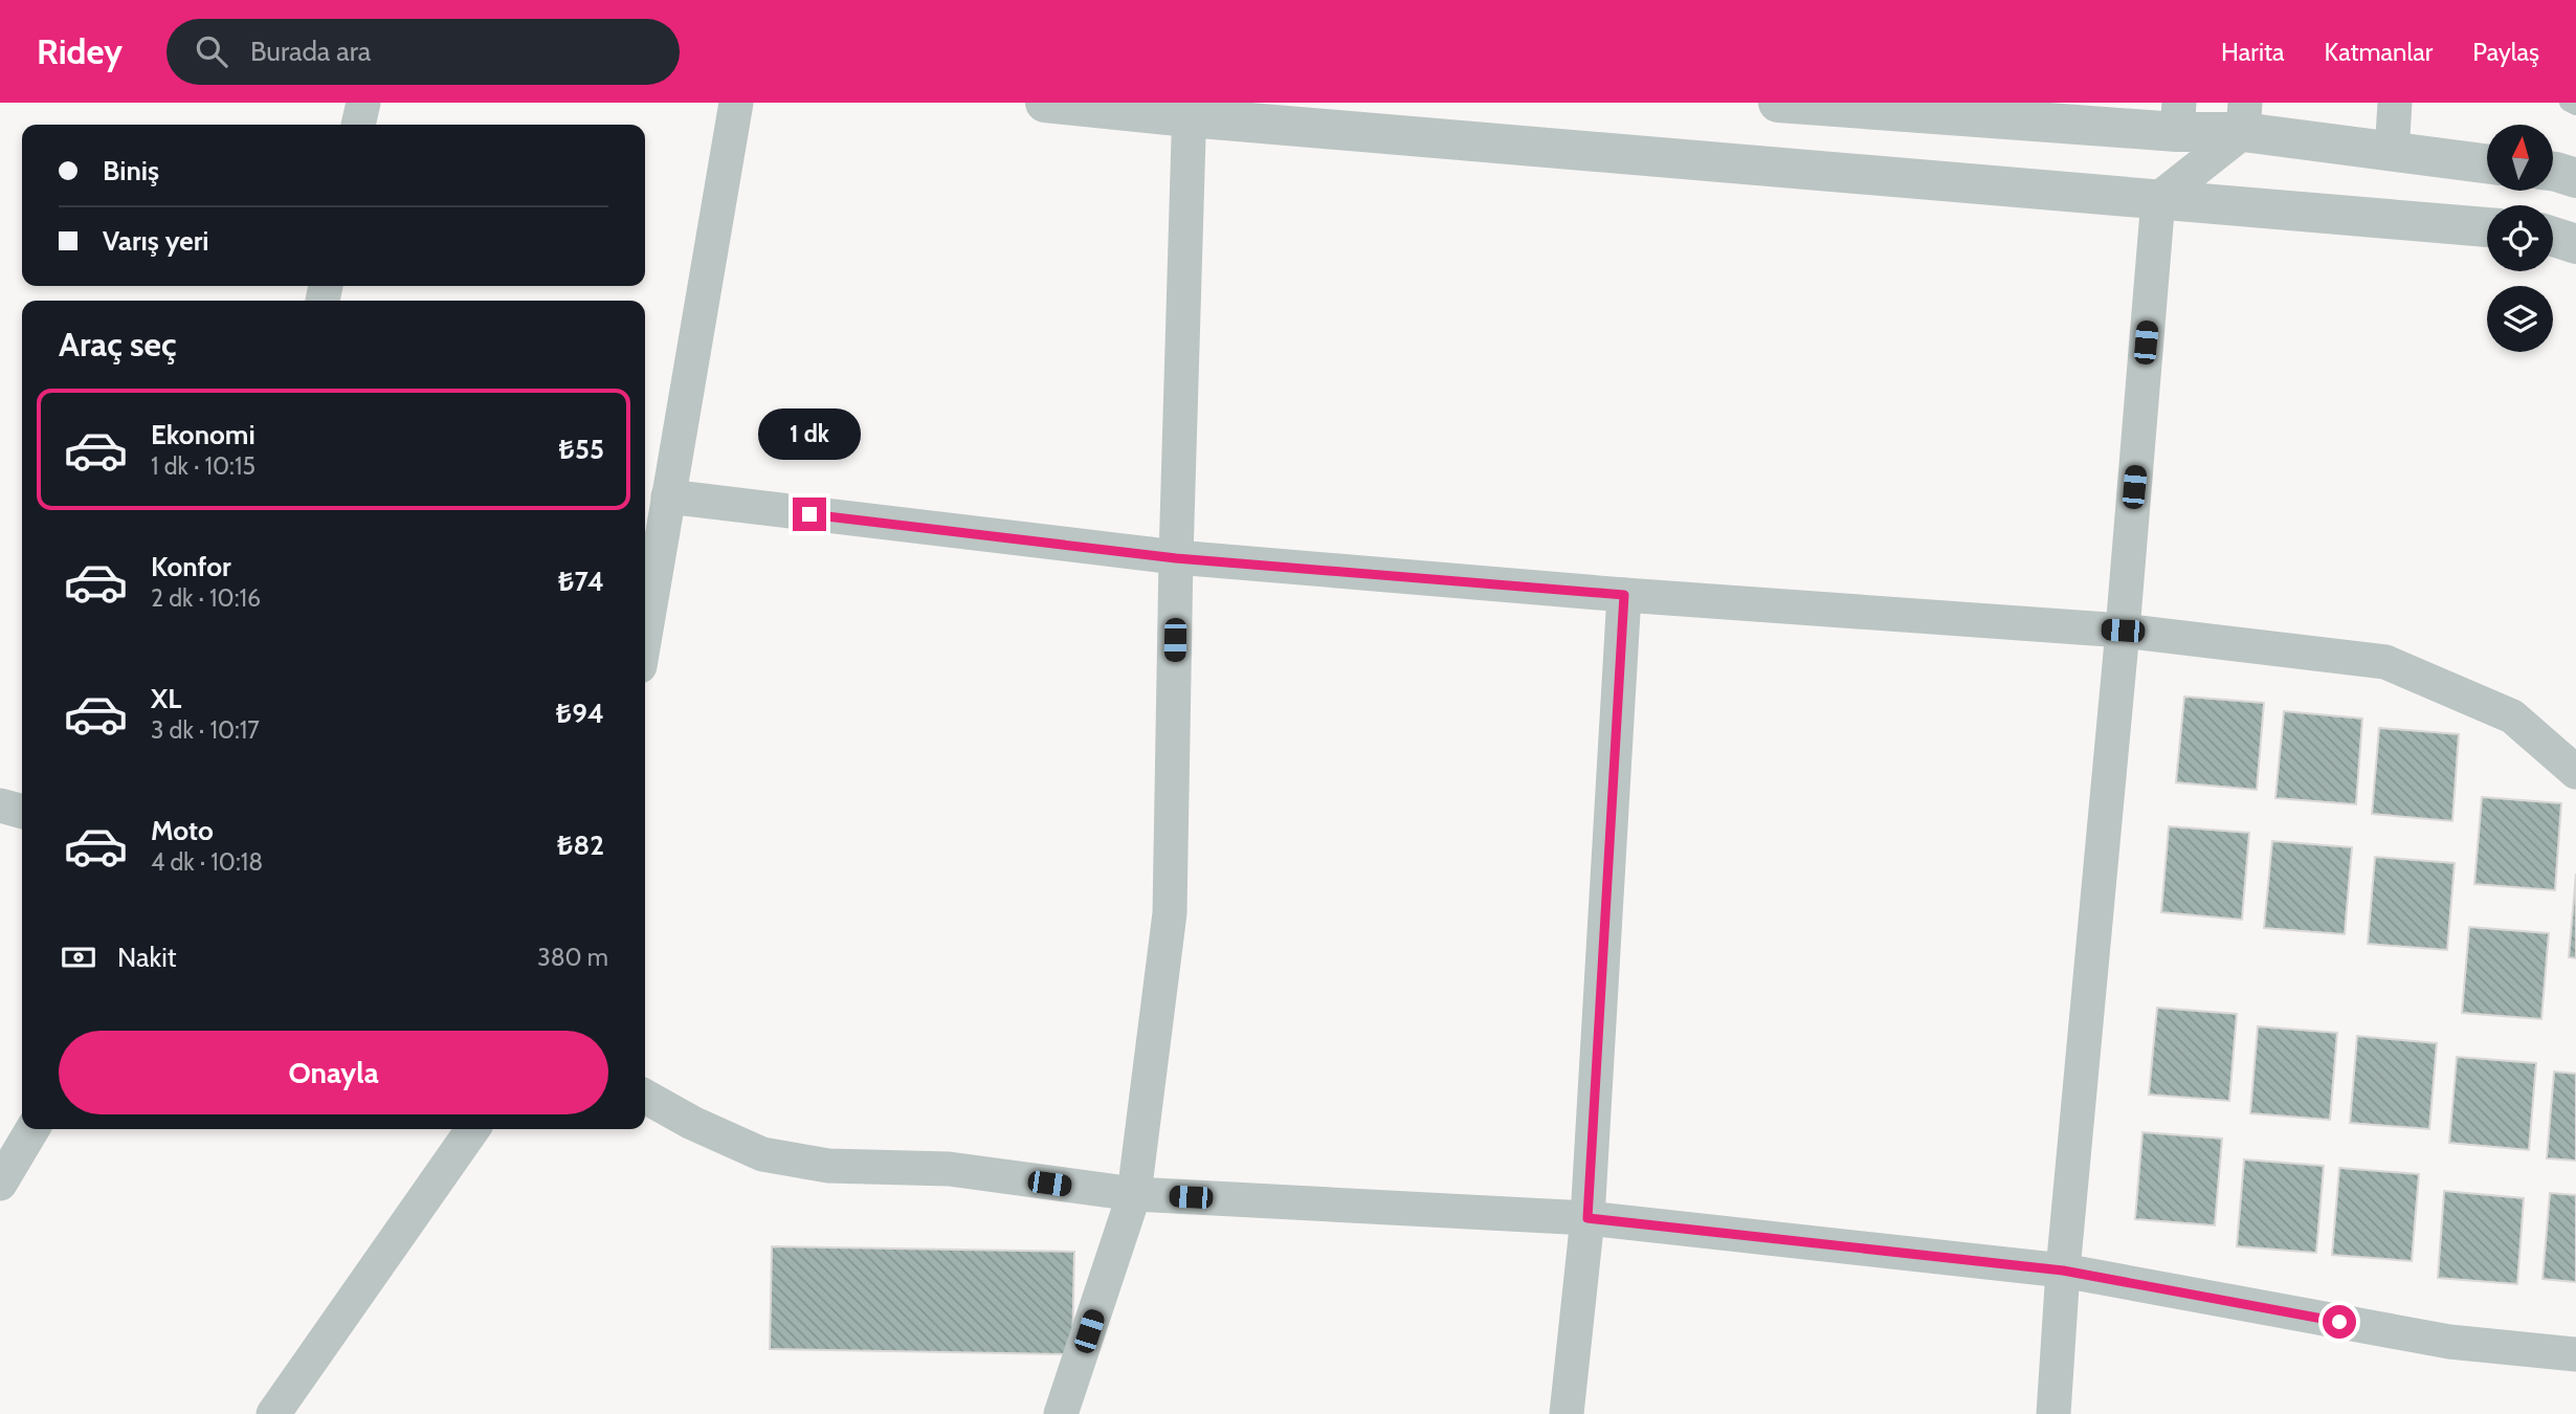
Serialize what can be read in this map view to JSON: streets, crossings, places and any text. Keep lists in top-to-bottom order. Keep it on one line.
{"north":"top","page":{"header":"Ridey","search":"Burada ara","nav":["Harita","Katmanlar","Paylaş"],"banner":["Biniş","Varış yeri"],"heading":"Araç seç","list":[{"name":"Ekonomi","note":"1 dk · 10:15","value":"₺55"},{"name":"Konfor","note":"2 dk · 10:16","value":"₺74"},{"name":"XL","note":"3 dk · 10:17","value":"₺94"},{"name":"Moto","note":"4 dk · 10:18","value":"₺82"}],"bubble":"1 dk","pay":["Nakit","380 m"],"buttons":"Onayla"}}
